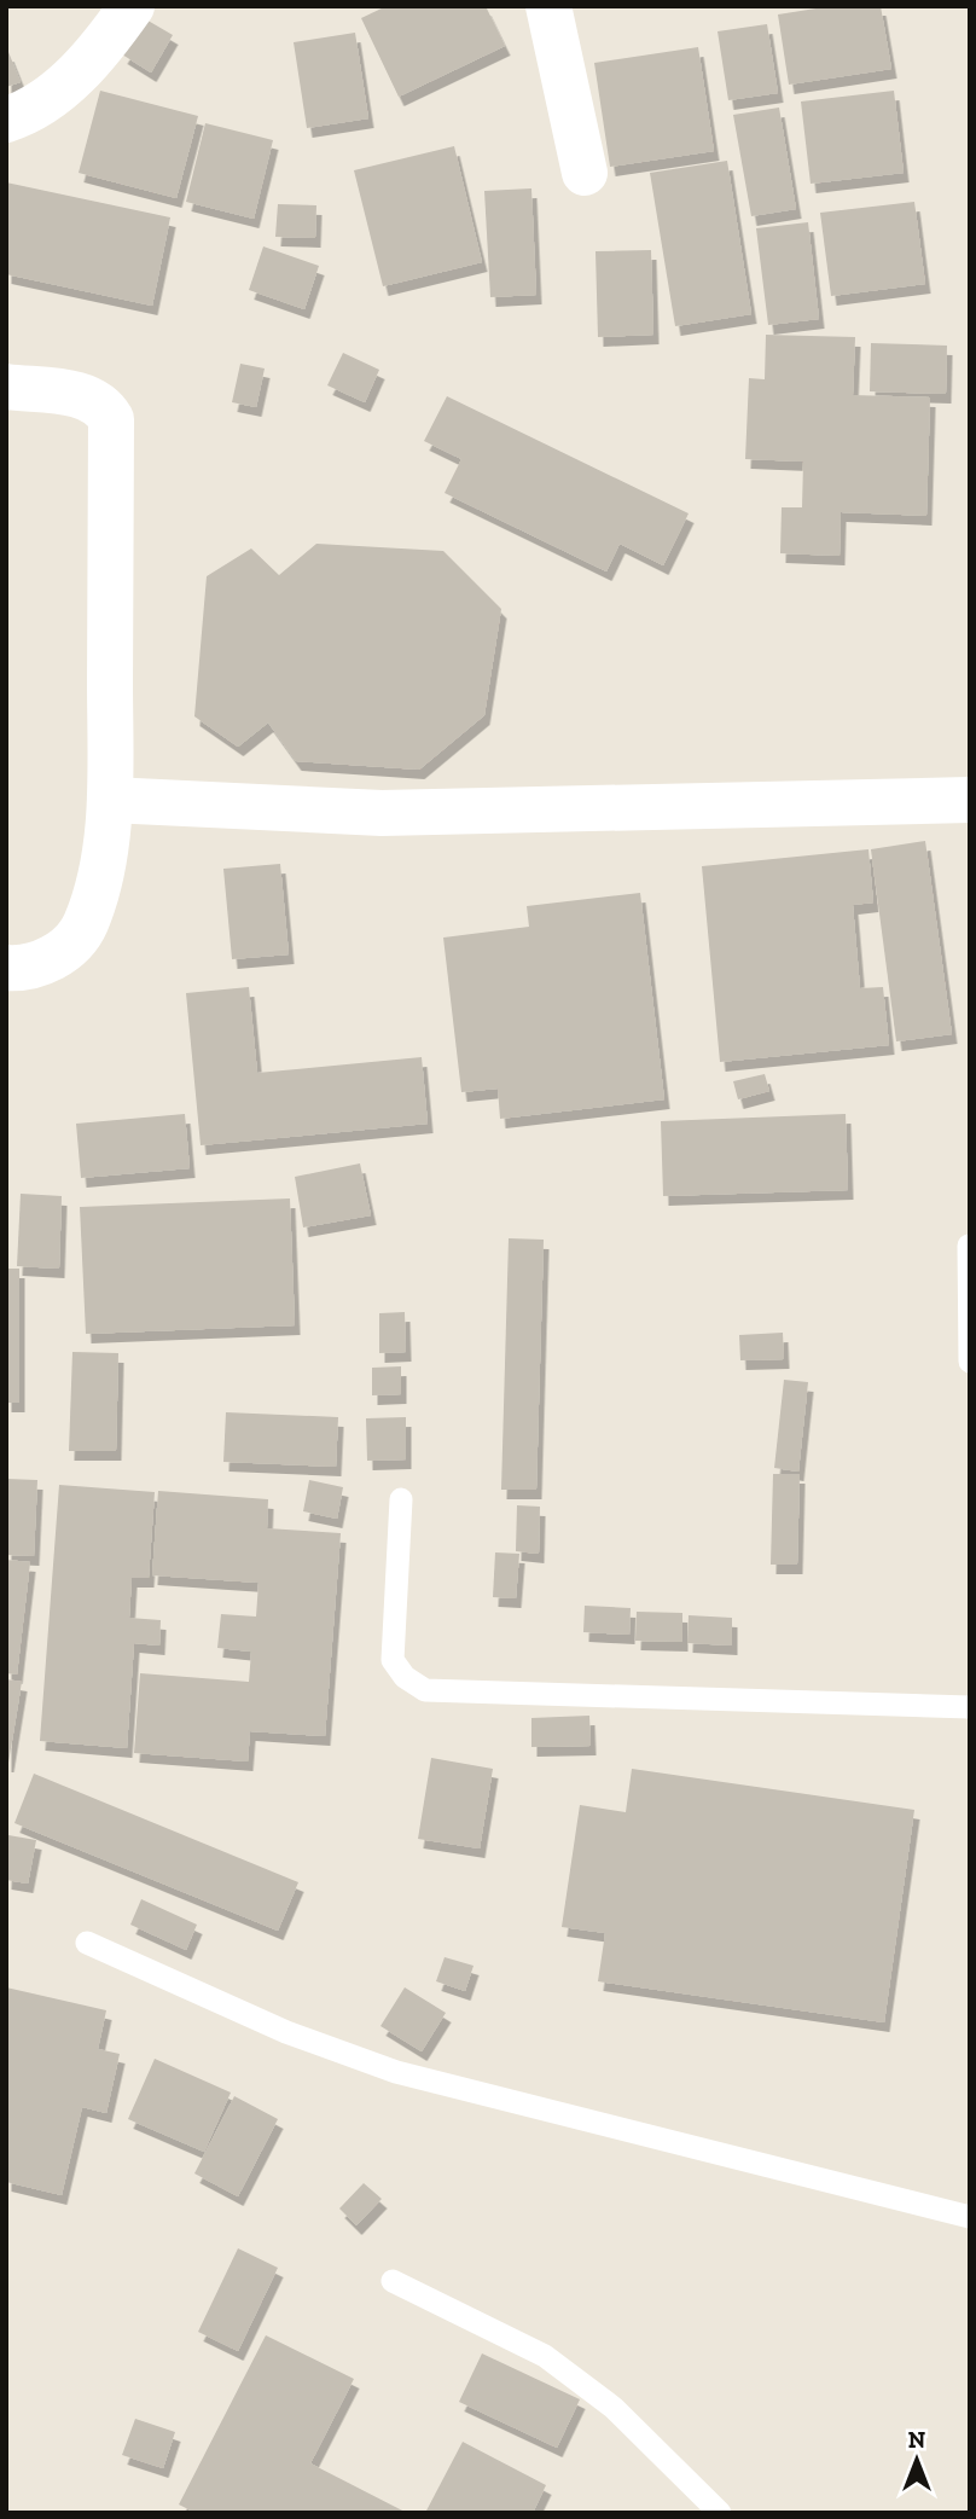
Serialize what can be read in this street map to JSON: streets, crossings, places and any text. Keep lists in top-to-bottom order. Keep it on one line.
{"north":"top"}
